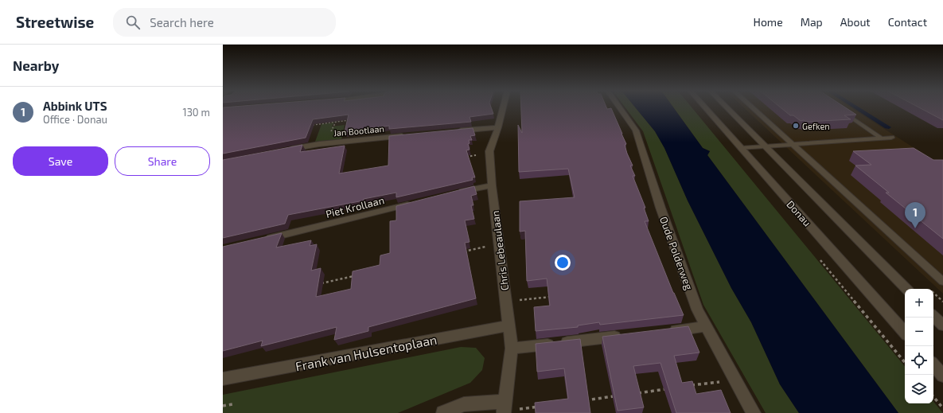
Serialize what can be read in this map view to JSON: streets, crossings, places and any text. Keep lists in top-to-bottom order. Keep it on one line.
{"streets":{"street":["Jan Bootlaan","Piet Krollaan","Donau","Chris Lebeaulaan","Oude Polderweg","Frank van Hulsentoplaan"]},"crossings":[["Chris Lebeaulaan","Frank van Hulsentoplaan"]],"places":["Gefken"],"page":{"header":"Streetwise","search":"Search here","nav":["Home","Map","About","Contact"],"heading":"Nearby","list":[{"mark":"1","name":"Abbink UTS","note":"Office · Donau","value":"130 m"}],"buttons":["Save","Share"],"pins":"1","map_buttons":["+","−"]}}
